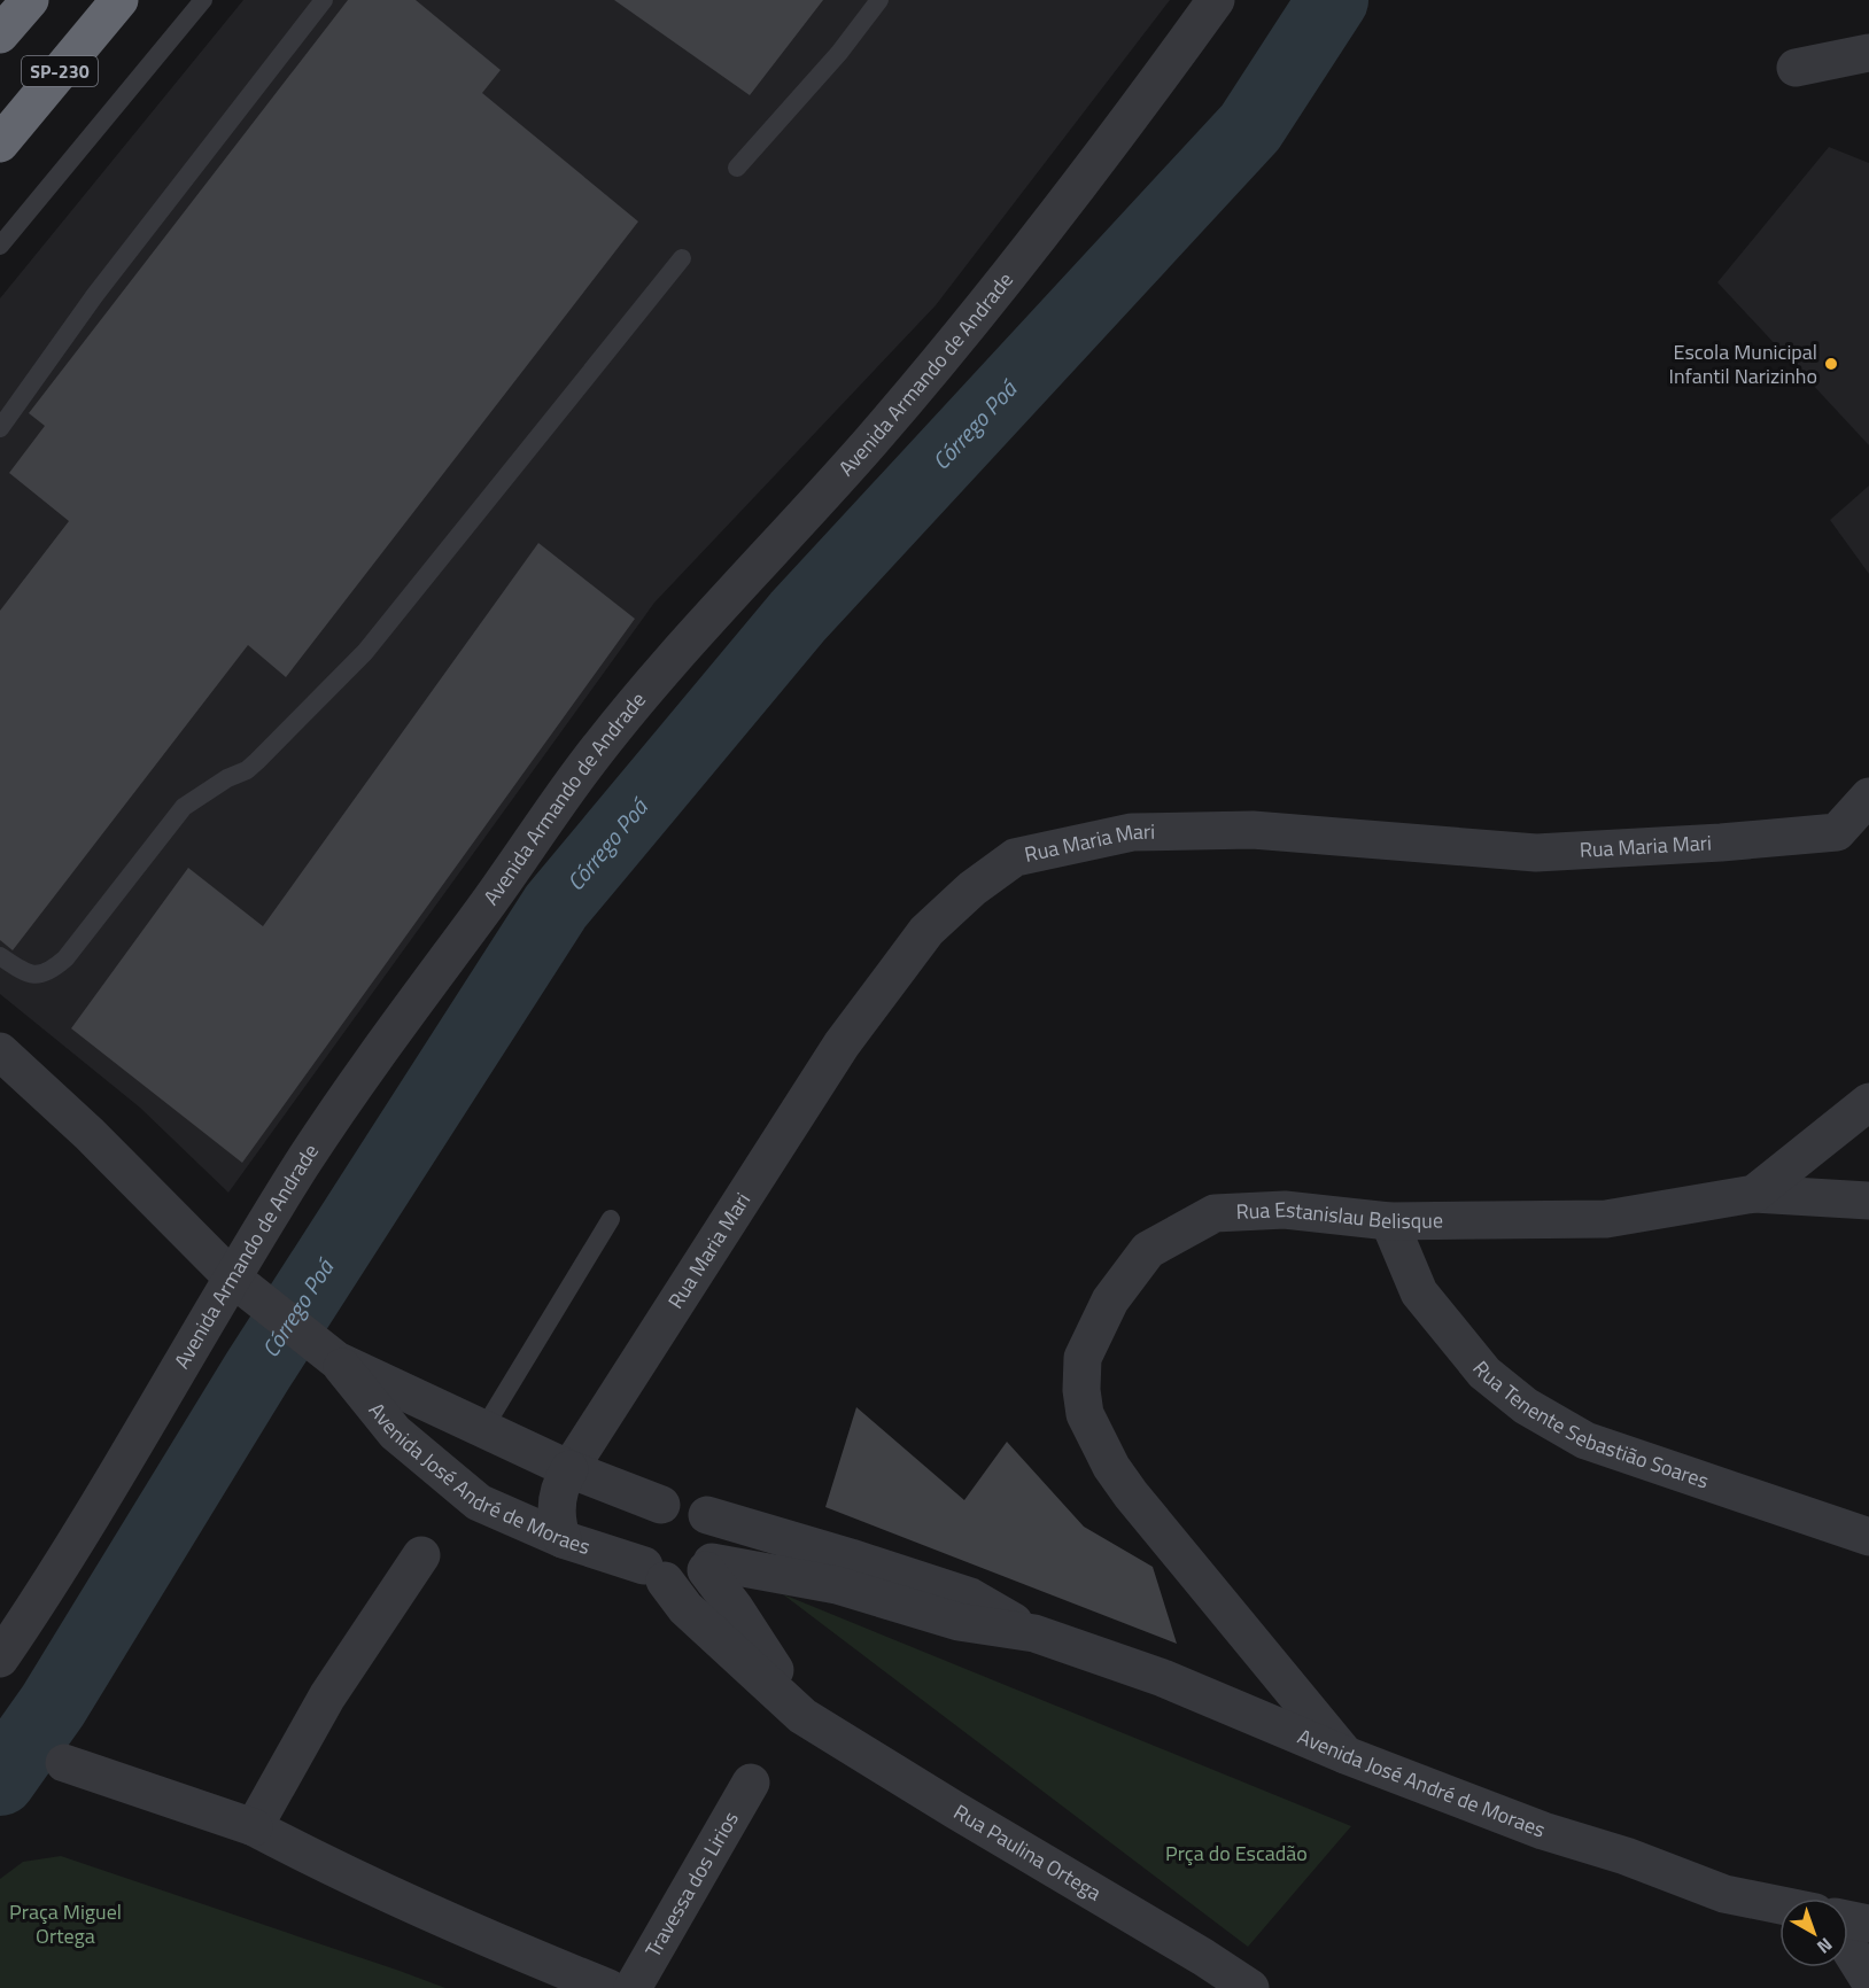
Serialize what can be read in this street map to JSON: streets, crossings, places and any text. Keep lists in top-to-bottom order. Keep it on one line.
{"streets":{"highway":["SP-230"],"street":["Avenida Armando de Andrade","Rua Maria Mari","Rua Estanislau Belisque","Rua Tenente Sebastião Soares","Avenida José André de Moraes","Rua Paulina Ortega","Travessa dos Lirios"]},"crossings":[["Avenida Armando de Andrade","Avenida José André de Moraes"],["Rua Maria Mari","Avenida José André de Moraes"],["Rua Estanislau Belisque","Rua Tenente Sebastião Soares"],["Rua Estanislau Belisque","Avenida José André de Moraes"],["Avenida José André de Moraes","Rua Paulina Ortega"]],"water":["Córrego Poá"],"parks":["Prça do Escadão","Praça Miguel Ortega"],"places":["Escola Municipal Infantil Narizinho"],"north":"bottom right"}
